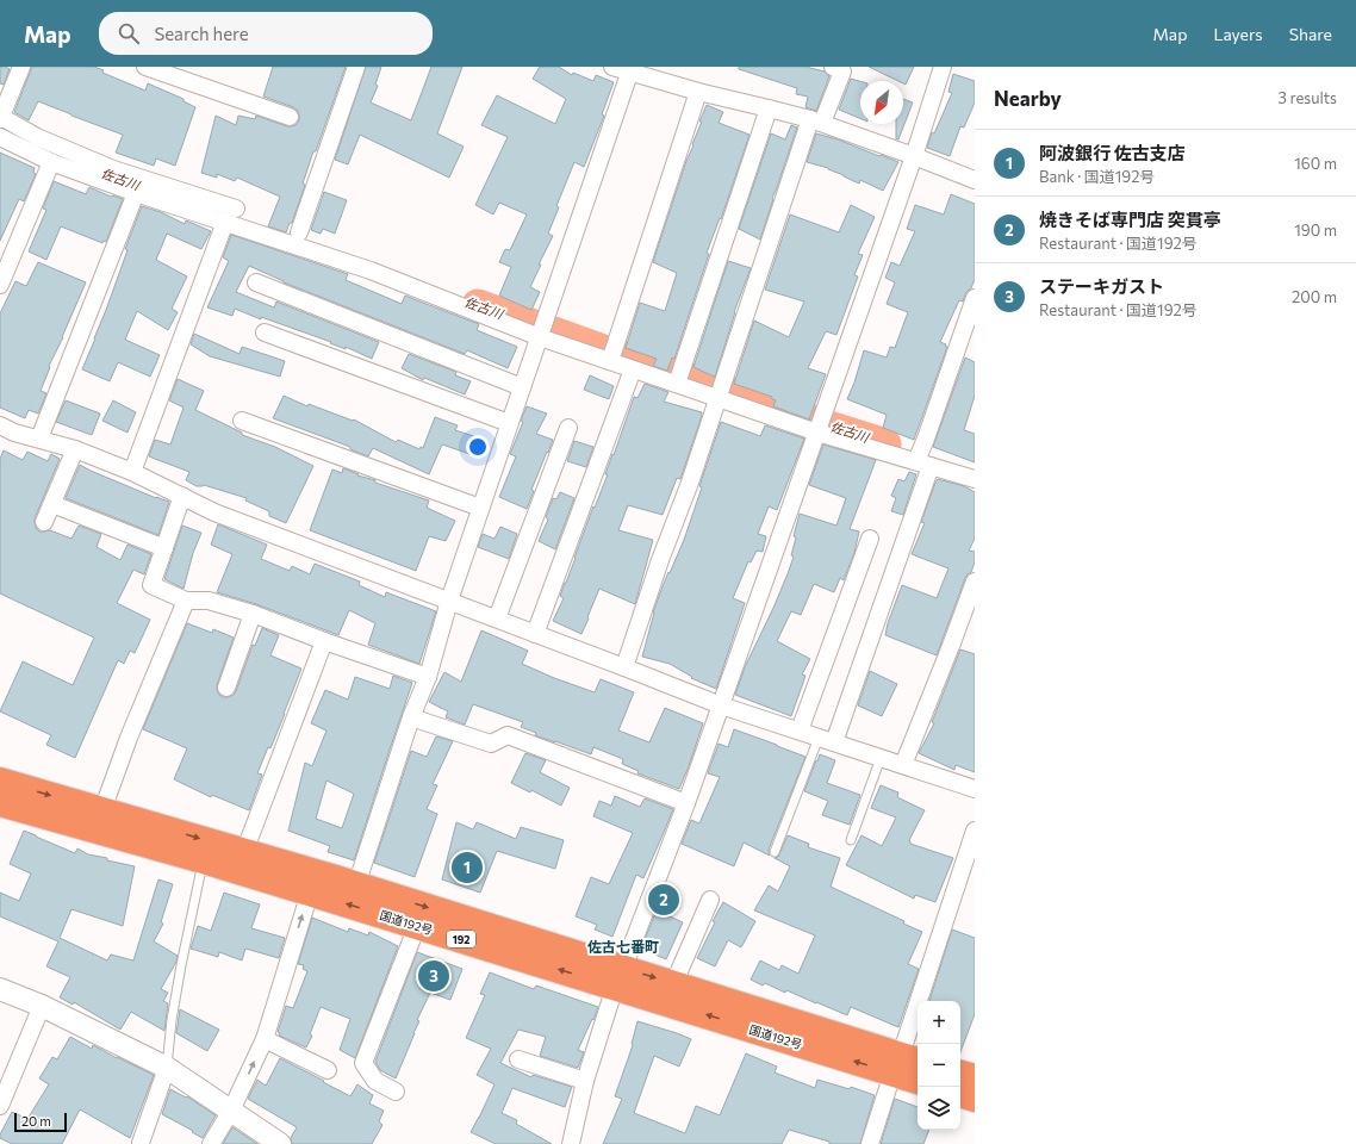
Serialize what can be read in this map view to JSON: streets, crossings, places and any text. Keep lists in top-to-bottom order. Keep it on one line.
{"streets":{"highway":["国道192号","192"]},"districts":["佐古七番町"],"water":["佐古川"],"scale_bar":"20 m","north":"bottom left","page":{"header":"Map","search":"Search here","nav":["Map","Layers","Share"],"heading":["Nearby","3 results"],"list":[{"mark":"1","name":"阿波銀行 佐古支店","note":"Bank · 国道192号","value":"160 m"},{"mark":"2","name":"焼きそば専門店 突貫亭","note":"Restaurant · 国道192号","value":"190 m"},{"mark":"3","name":"ステーキガスト","note":"Restaurant · 国道192号","value":"200 m"}],"pins":["1","2","3"],"map_buttons":["+","−"],"scale":"20 m"}}
